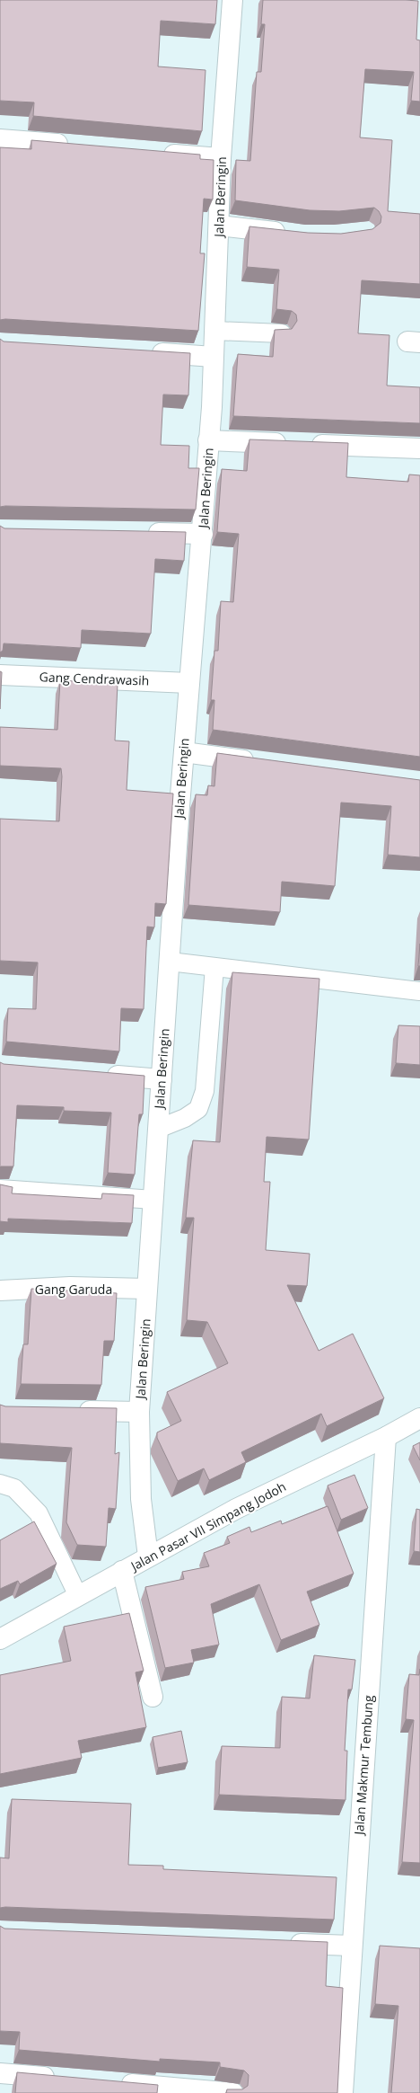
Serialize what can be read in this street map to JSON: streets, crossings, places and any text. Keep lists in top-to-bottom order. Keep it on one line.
{"streets":{"street":["Jalan Beringin","Gang Cendrawasih","Gang Garuda","Jalan Pasar VII Simpang Jodoh","Jalan Makmur Tembung"]},"crossings":[["Jalan Beringin","Gang Cendrawasih"],["Jalan Beringin","Gang Garuda"],["Jalan Beringin","Jalan Pasar VII Simpang Jodoh"],["Jalan Pasar VII Simpang Jodoh","Jalan Makmur Tembung"]]}
